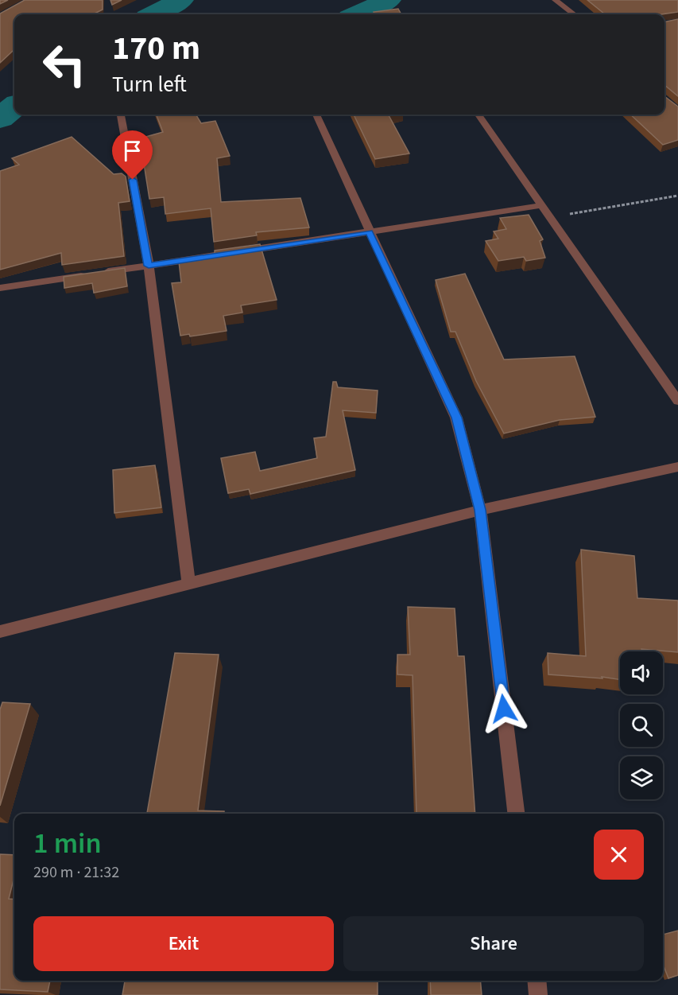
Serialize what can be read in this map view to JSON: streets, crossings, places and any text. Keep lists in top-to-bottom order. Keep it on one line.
{"page":{"turn":["170 m","Turn left"],"heading":["1 min","290 m · 21:32"],"buttons":["Exit","Share"]}}
